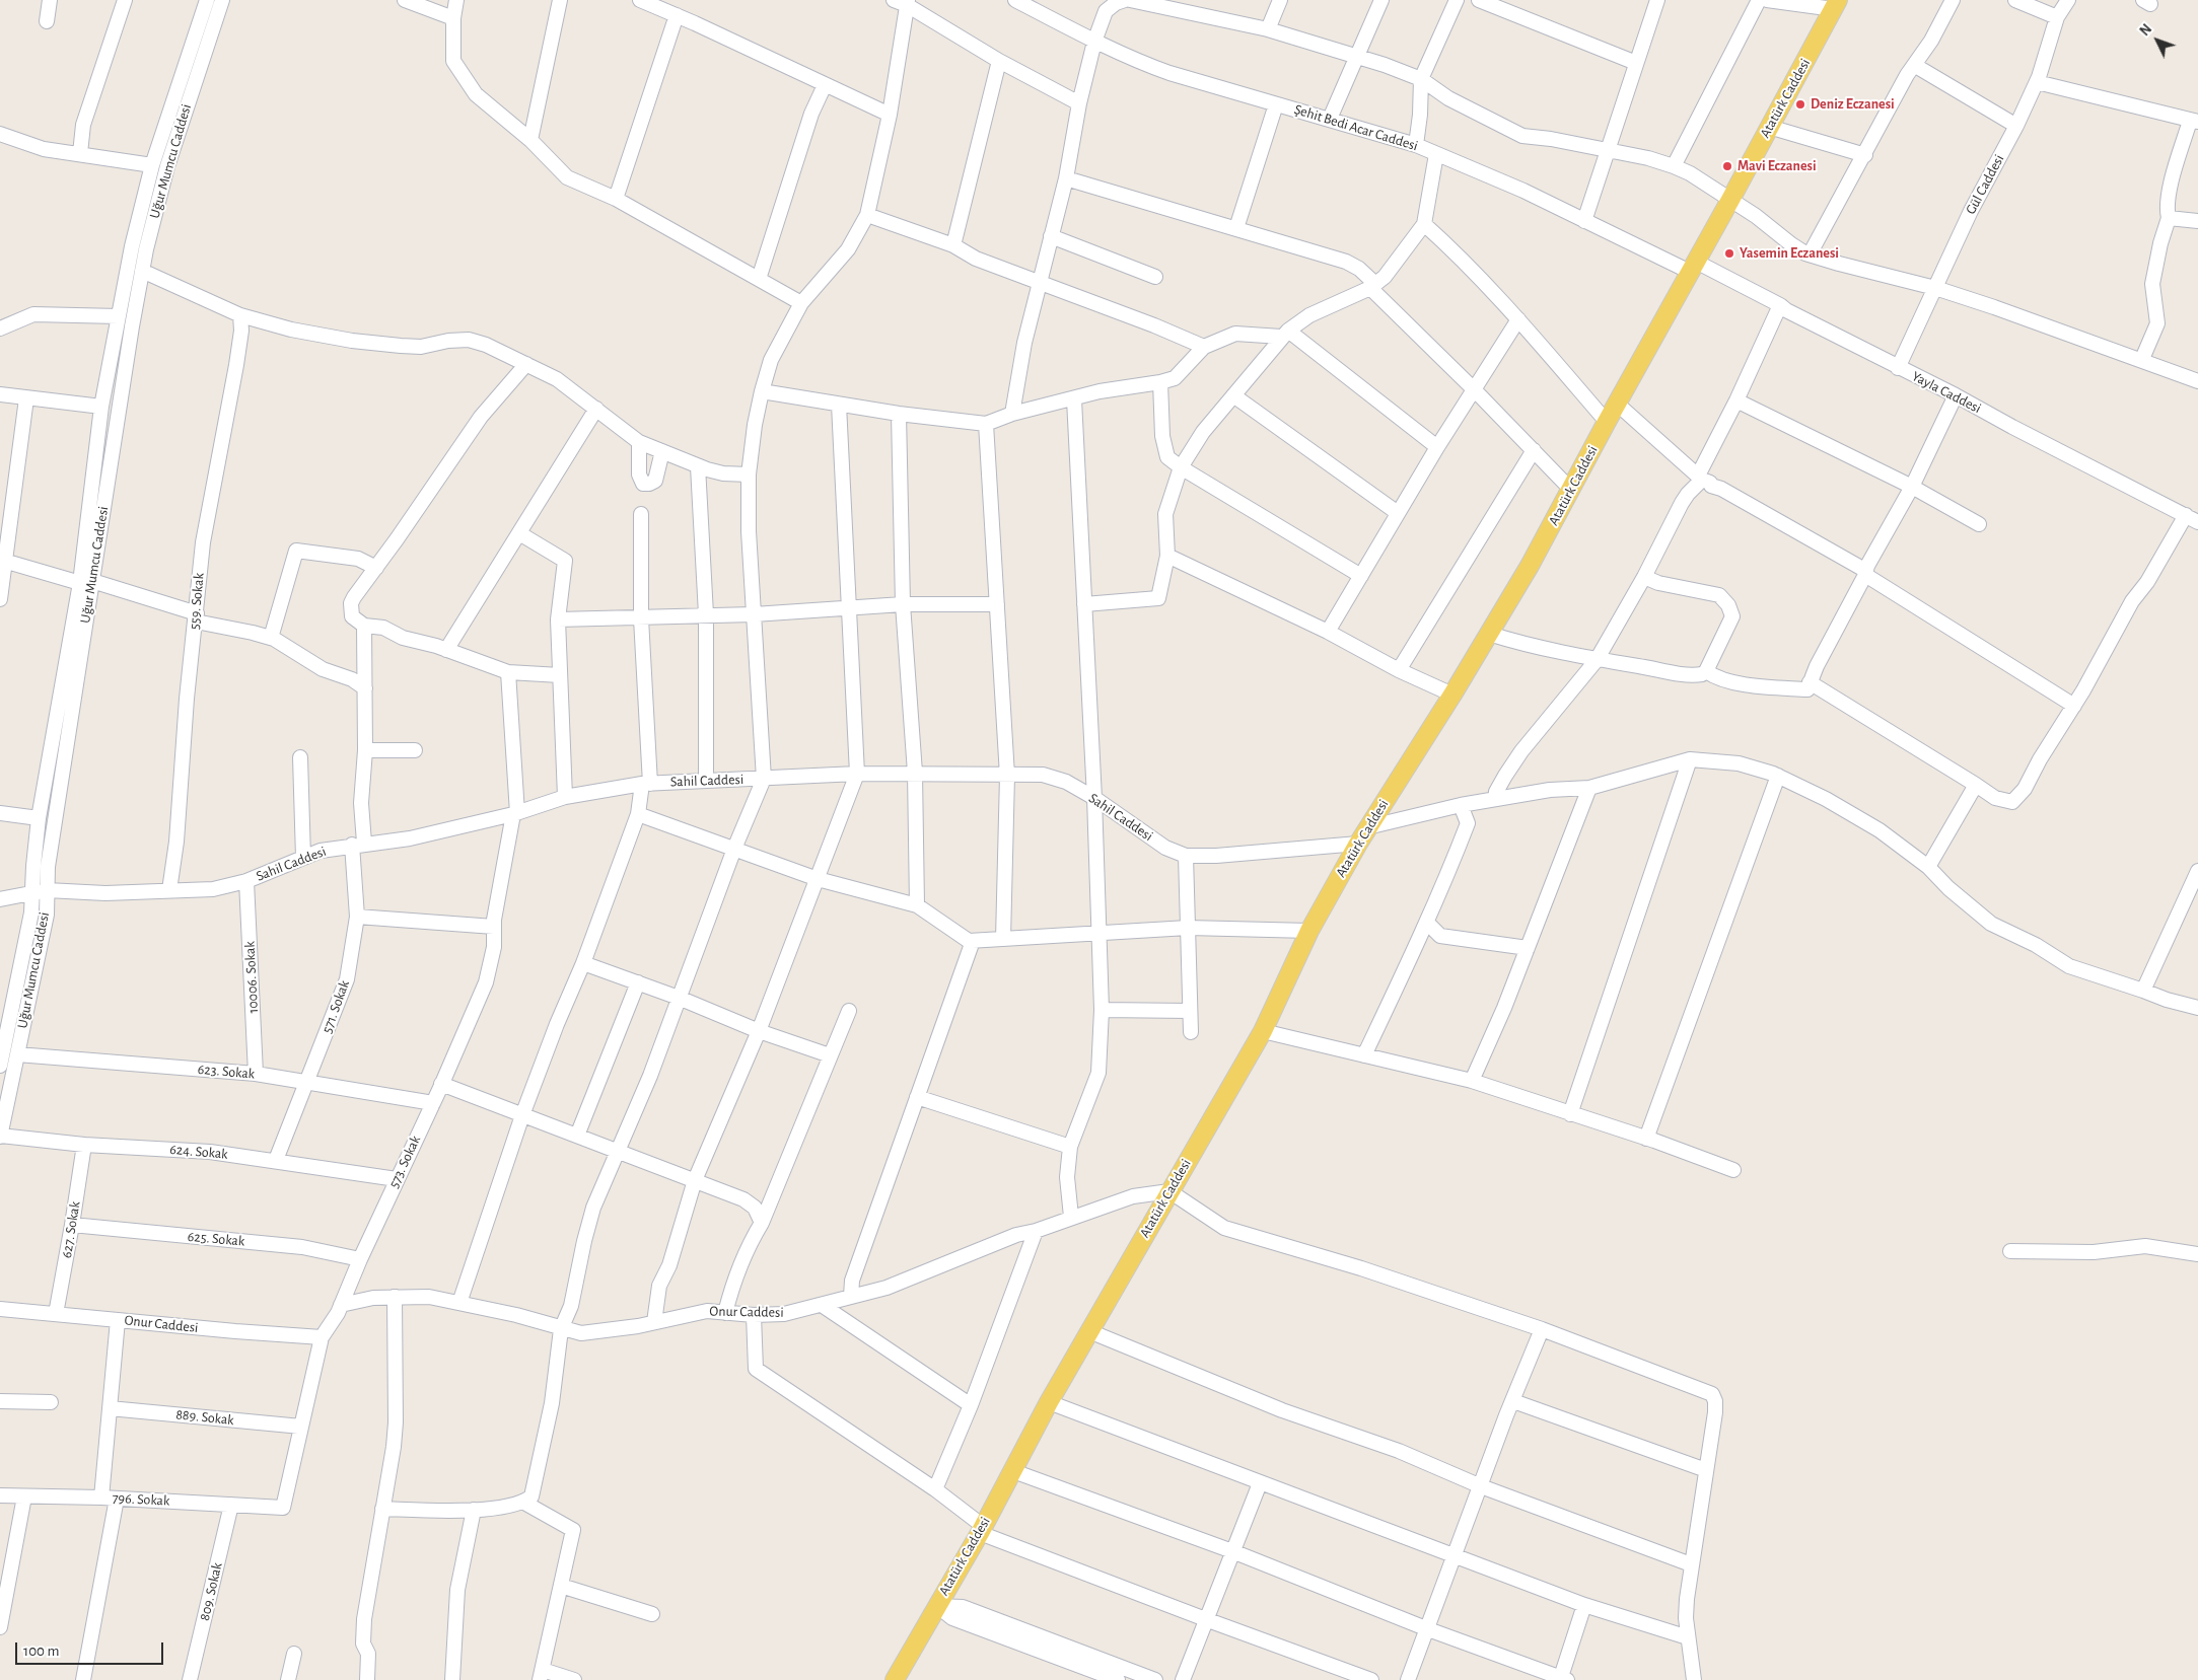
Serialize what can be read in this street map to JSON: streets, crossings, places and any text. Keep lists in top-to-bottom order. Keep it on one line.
{"streets":{"main road":["Atatürk Caddesi"],"street":["Şehit Bedi Acar Caddesi","Uğur Mumcu Caddesi","Gül Caddesi","Yayla Caddesi","559. Sokak","Sahil Caddesi","10006. Sokak","571. Sokak","623. Sokak","624. Sokak","573. Sokak","627. Sokak","625. Sokak","Onur Caddesi","889. Sokak","796. Sokak","809. Sokak"]},"crossings":[["Atatürk Caddesi","Şehit Bedi Acar Caddesi"],["Atatürk Caddesi","Yayla Caddesi"],["Atatürk Caddesi","Sahil Caddesi"],["Atatürk Caddesi","Onur Caddesi"],["Şehit Bedi Acar Caddesi","Yayla Caddesi"],["Uğur Mumcu Caddesi","Sahil Caddesi"],["Uğur Mumcu Caddesi","623. Sokak"],["Uğur Mumcu Caddesi","624. Sokak"],["Gül Caddesi","Yayla Caddesi"],["559. Sokak","Sahil Caddesi"],["Sahil Caddesi","10006. Sokak"],["Sahil Caddesi","571. Sokak"],["Sahil Caddesi","573. Sokak"],["10006. Sokak","623. Sokak"],["571. Sokak","623. Sokak"],["571. Sokak","624. Sokak"],["623. Sokak","573. Sokak"],["624. Sokak","573. Sokak"],["624. Sokak","627. Sokak"],["573. Sokak","625. Sokak"],["573. Sokak","Onur Caddesi"],["573. Sokak","889. Sokak"],["573. Sokak","796. Sokak"],["627. Sokak","625. Sokak"],["627. Sokak","Onur Caddesi"],["796. Sokak","809. Sokak"]],"places":["Deniz Eczanesi","Mavi Eczanesi","Yasemin Eczanesi"],"scale_bar":"100 m","north":"top left"}
